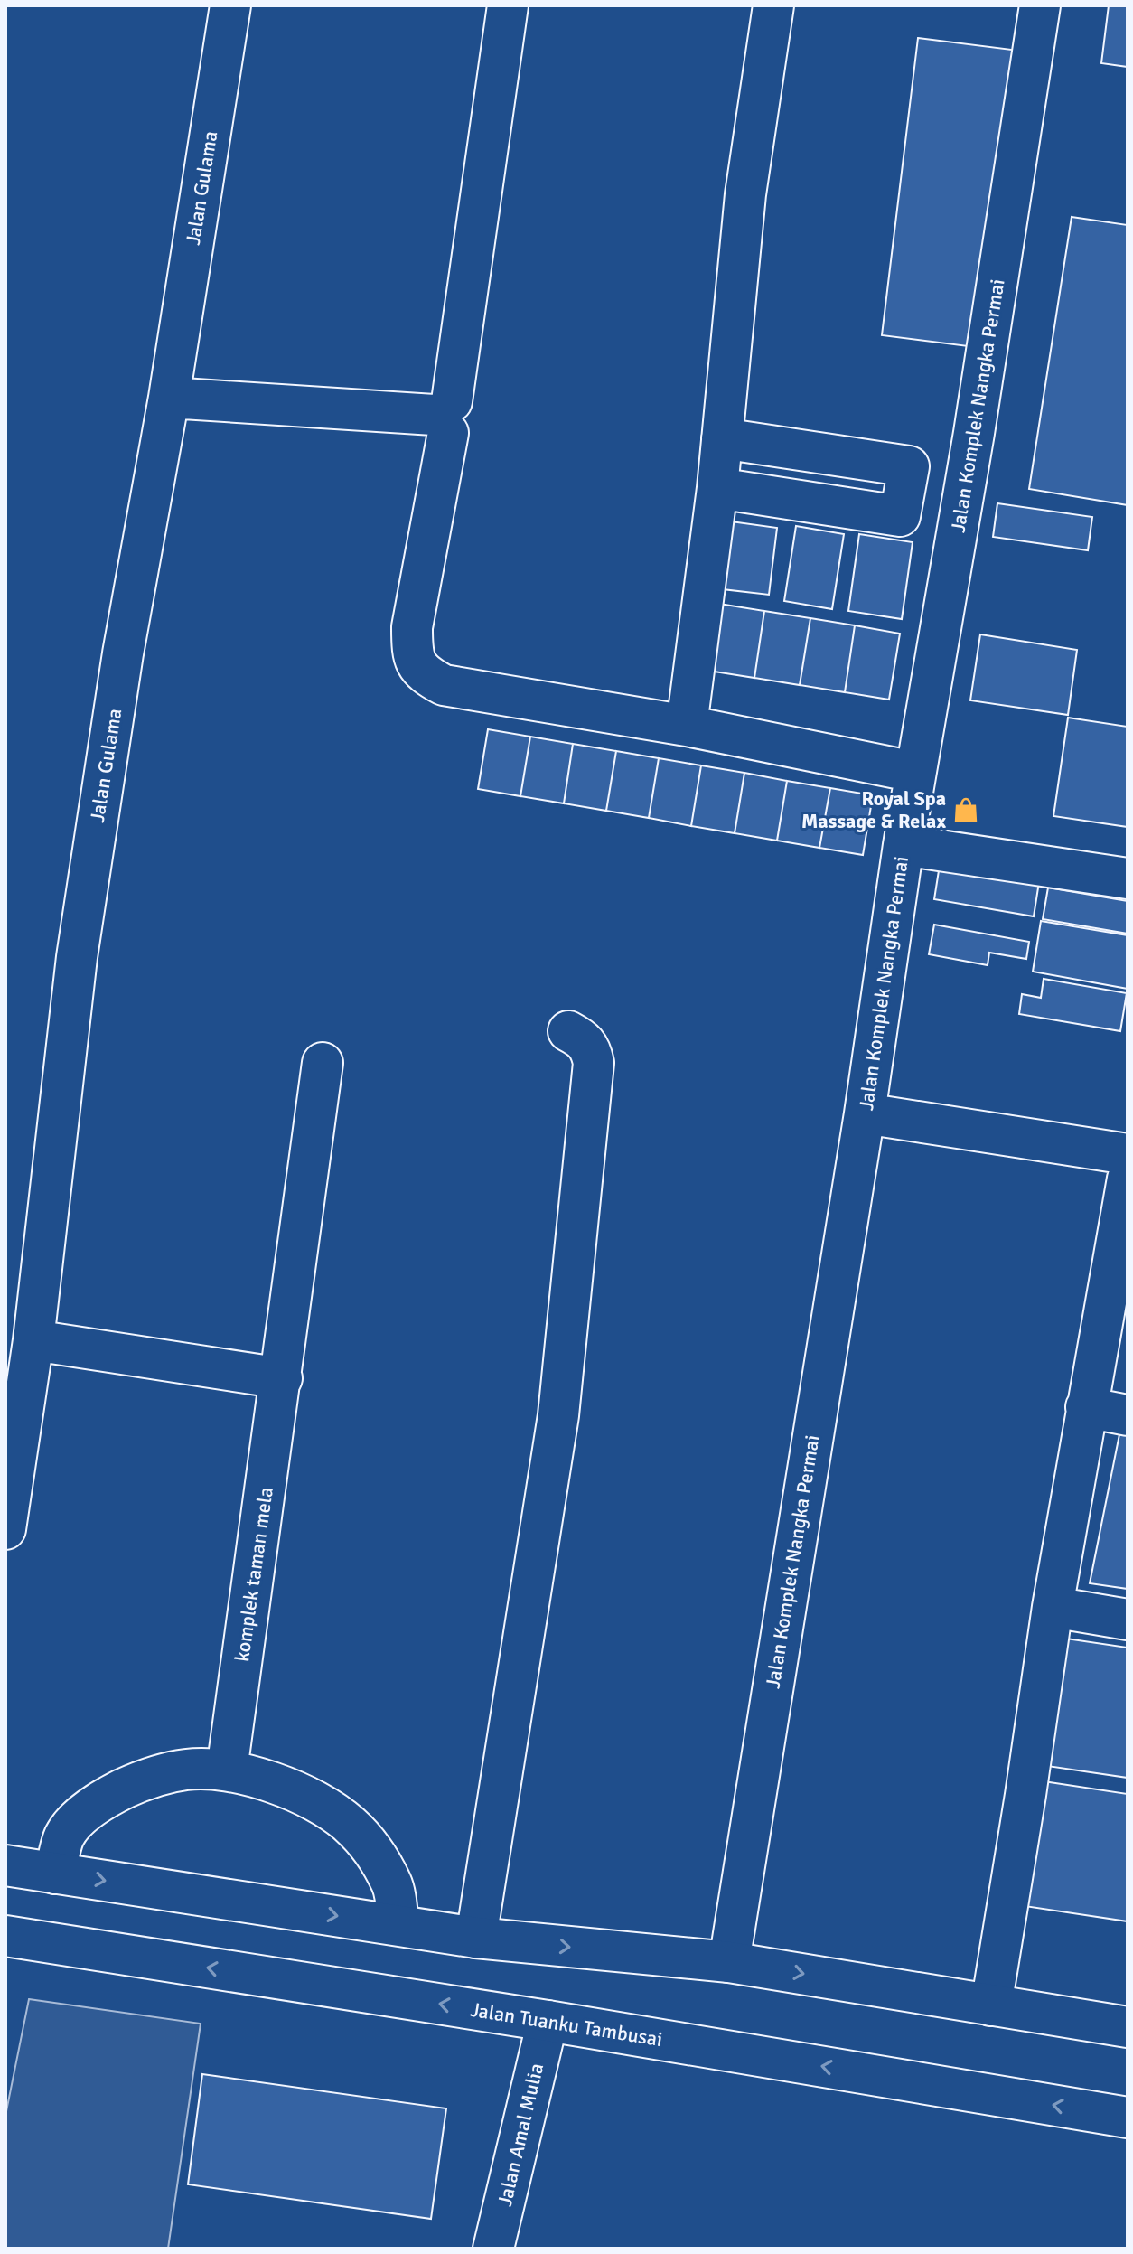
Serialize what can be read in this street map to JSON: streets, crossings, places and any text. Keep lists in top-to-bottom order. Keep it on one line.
{"streets":{"street":["Jalan Gulama","Jalan Komplek Nangka Permai","komplek taman mela","Jalan Tuanku Tambusai","Jalan Amal Mulia"]},"crossings":[["Jalan Tuanku Tambusai","Jalan Amal Mulia"]],"places":{"shop":["Royal Spa Massage & Relax"]}}
